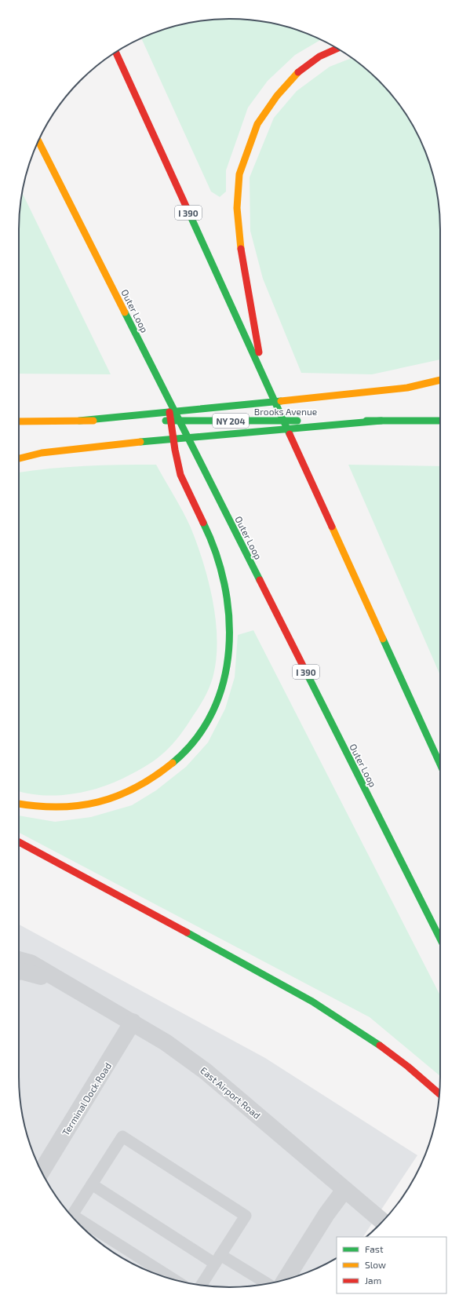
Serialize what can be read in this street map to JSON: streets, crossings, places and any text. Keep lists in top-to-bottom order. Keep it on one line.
{"streets":{"main road":["I 390","Outer Loop","Brooks Avenue","NY 204"],"street":["East Airport Road","Terminal Dock Road"]},"crossings":[["East Airport Road","Terminal Dock Road"]],"legend":["Fast","Slow","Jam"]}
